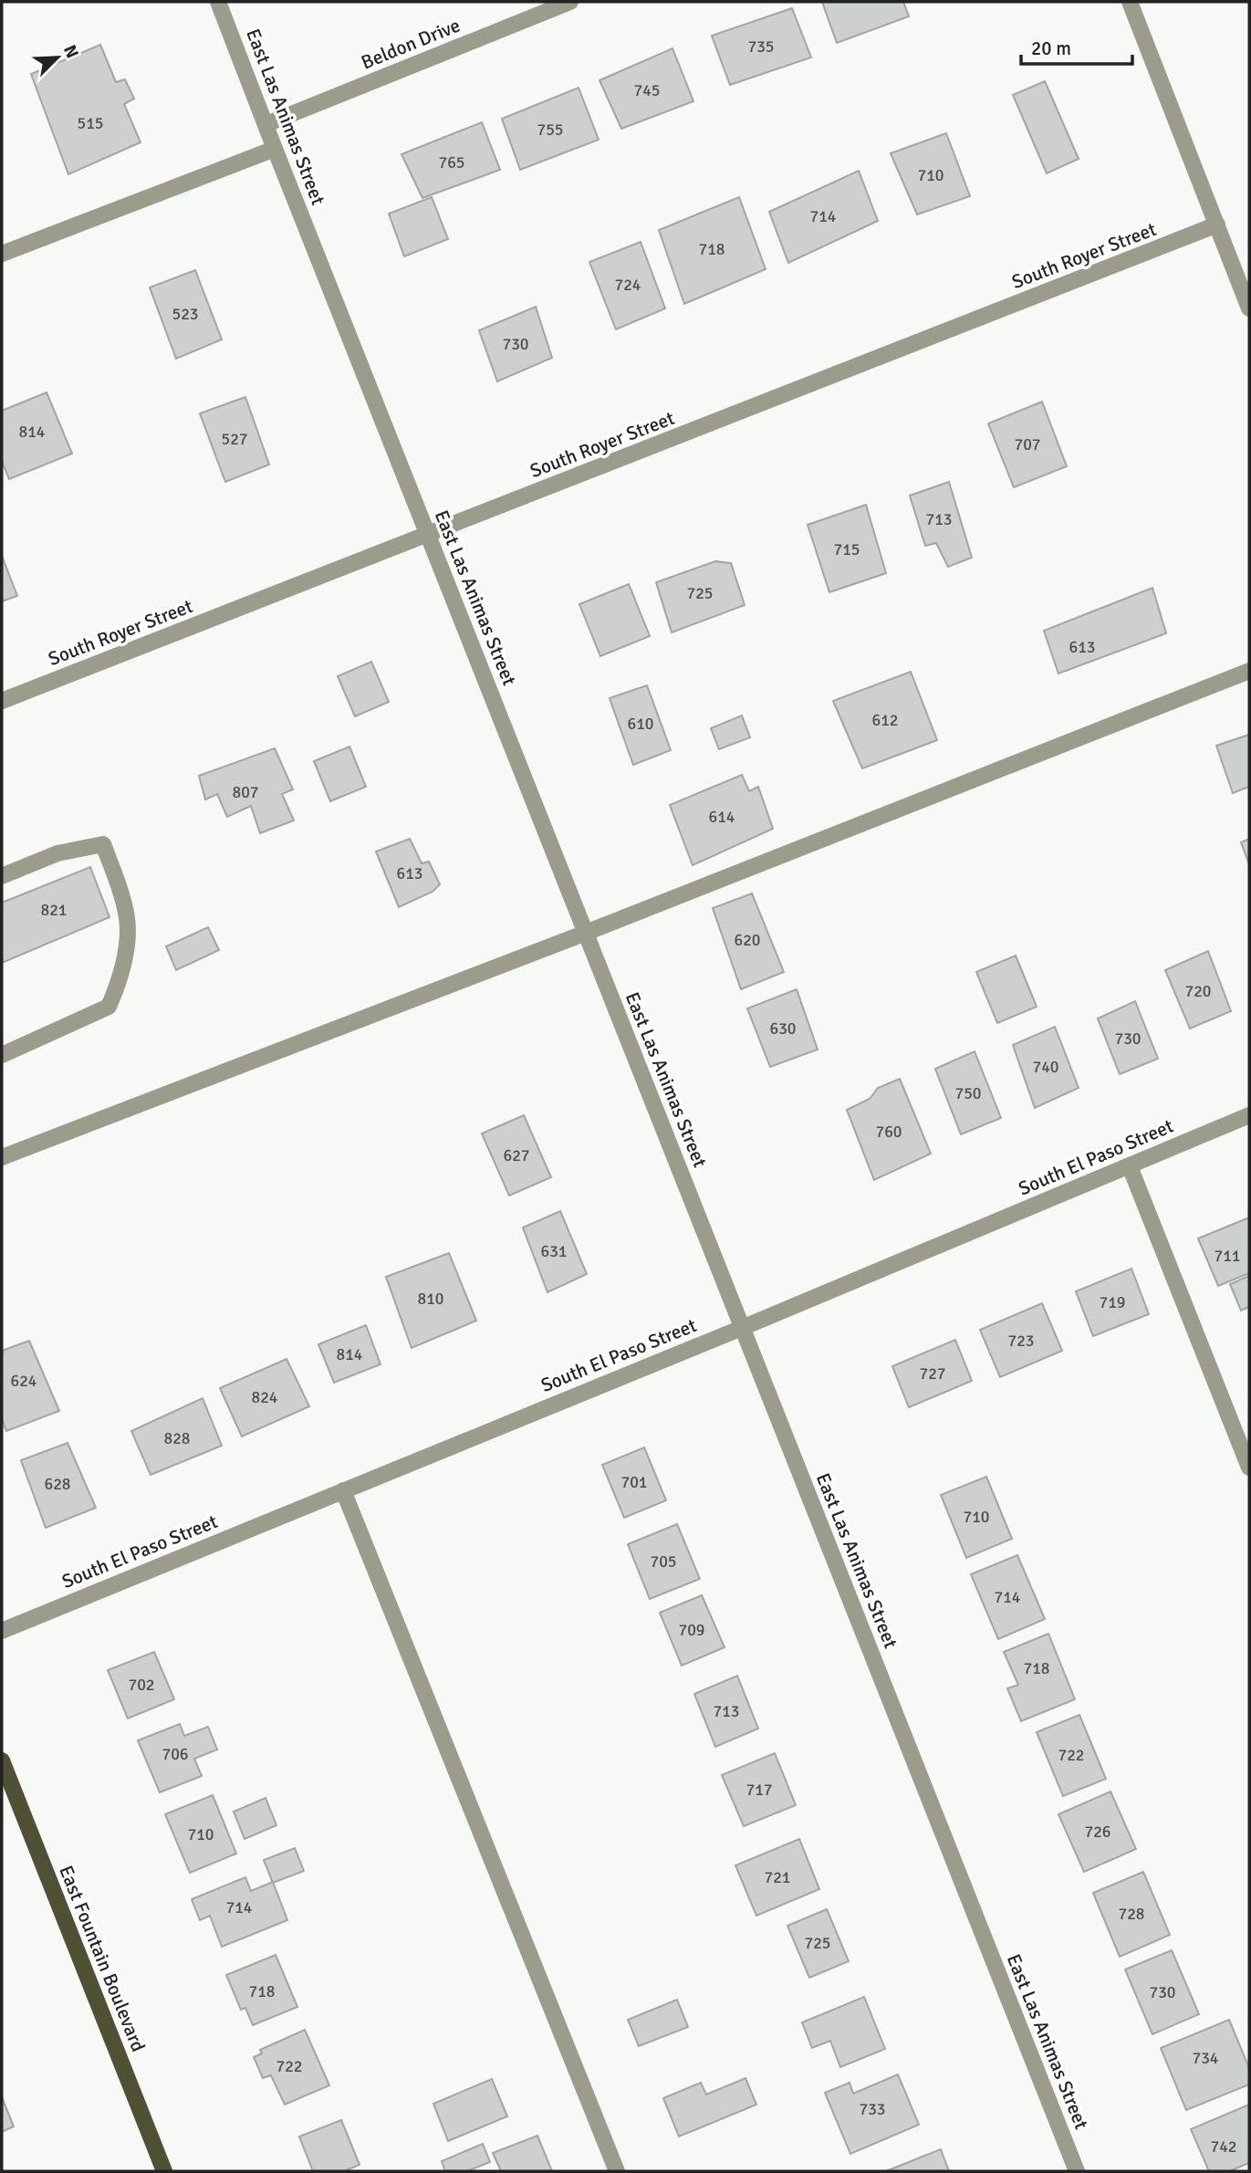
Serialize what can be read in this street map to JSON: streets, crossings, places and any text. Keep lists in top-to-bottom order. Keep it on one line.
{"streets":{"main road":["East Fountain Boulevard"],"street":["Beldon Drive","East Las Animas Street","South Royer Street","South El Paso Street"]},"crossings":[["Beldon Drive","East Las Animas Street"],["East Las Animas Street","South Royer Street"],["East Las Animas Street","South El Paso Street"]],"house_numbers":["735","745","515","755","765","710","714","718","724","523","730","814","527","707","713","715","725","613","612","610","807","614","613","821","620","720","630","730","740","750","760","627","631","711","810","719","723","814","727","624","824","828","701","628","710","705","714","709","718","702","713","706","722","717","726","710","721","714","728","725","718","730","734","722","733","742"],"scale_bar":"20 m","north":"top right"}
